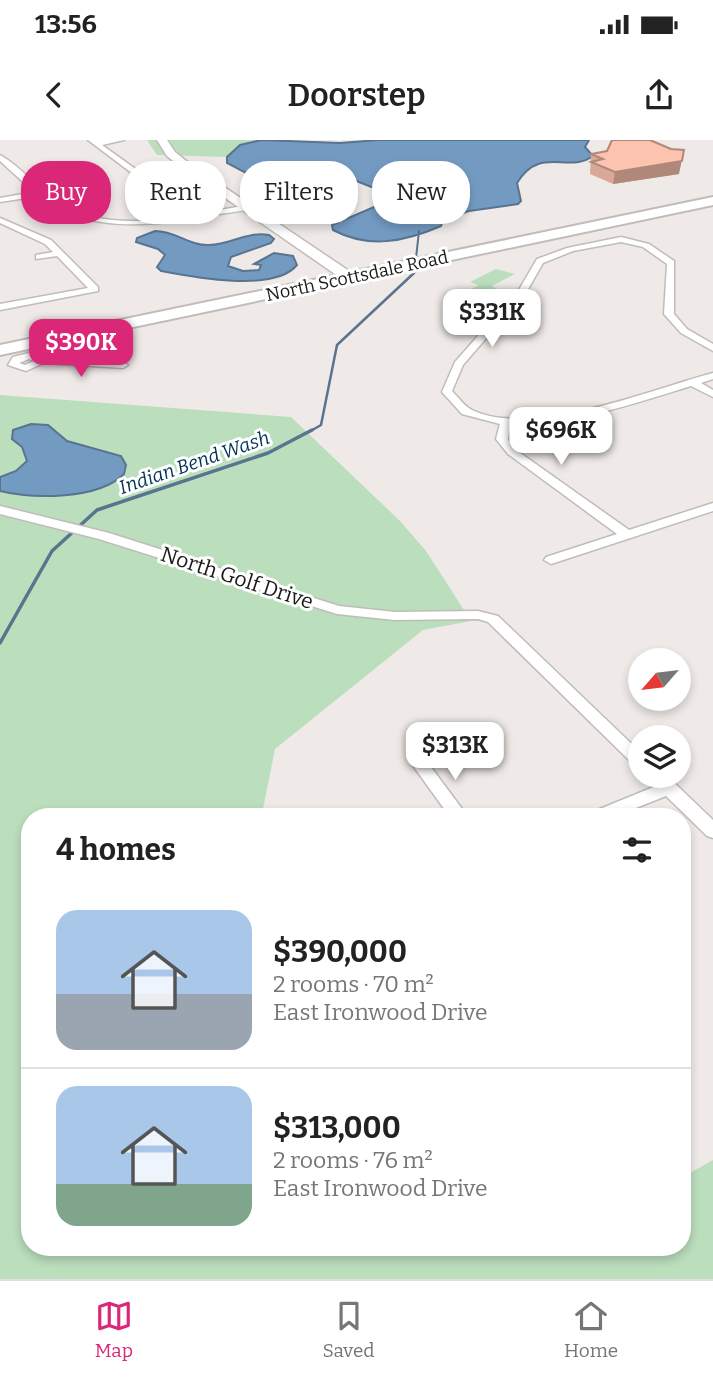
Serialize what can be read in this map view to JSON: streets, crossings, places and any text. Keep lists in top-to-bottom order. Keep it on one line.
{"streets":{"main road":["North Scottsdale Road"],"street":["North Golf Drive"]},"water":["Indian Bend Wash"],"north":"bottom left","page":{"status":"13:56","header":"Doorstep","chip":["Buy","Rent","Filters","New"],"price":["$331K","$390K","$696K","$313K"],"heading":"4 homes","list":[{"name":"$390,000","note":"2 rooms · 70 m² · East Ironwood Drive"},{"name":"$313,000","note":"2 rooms · 76 m² · East Ironwood Drive"}],"tabs":["Map","Saved","Home"]}}
